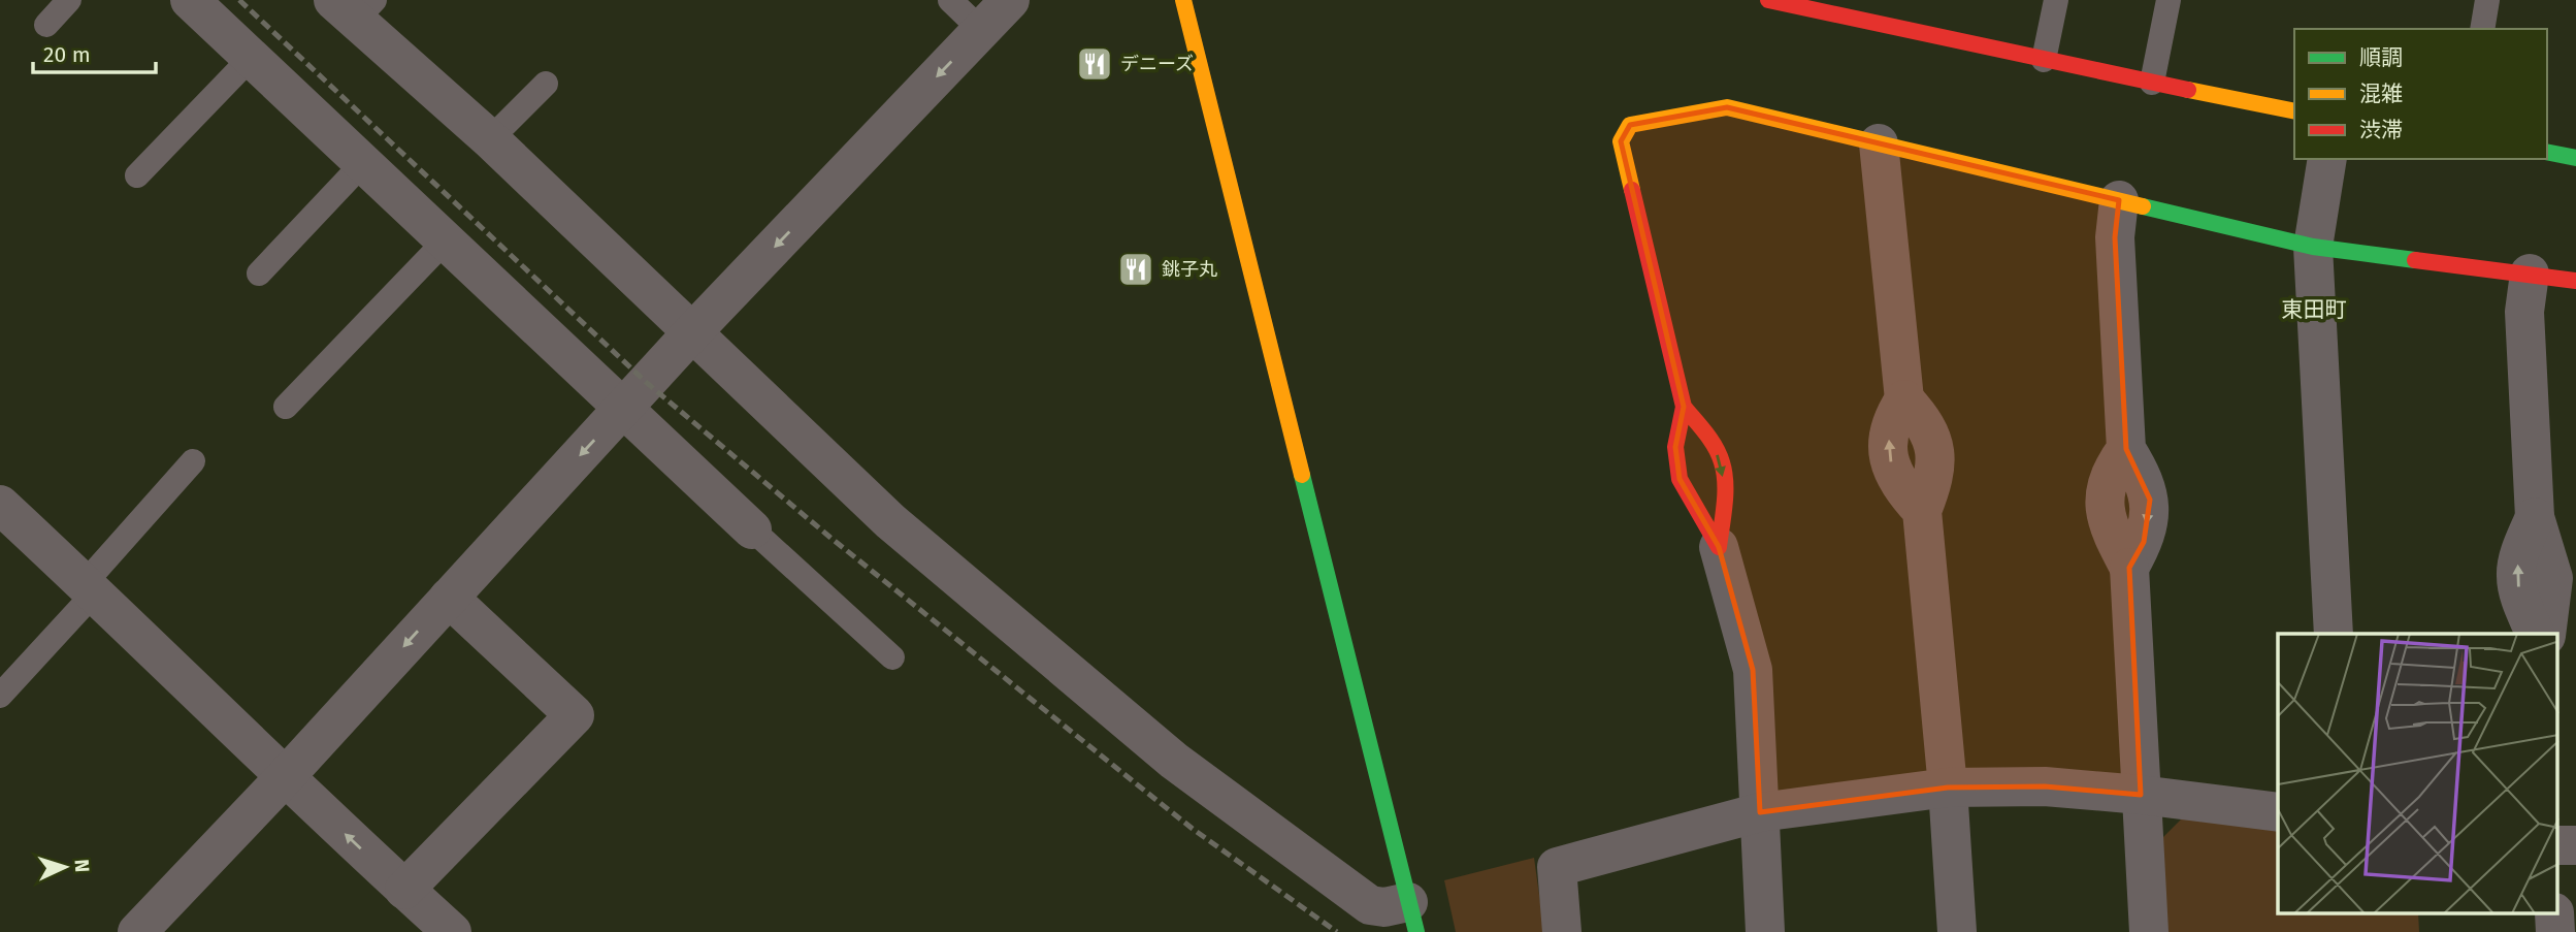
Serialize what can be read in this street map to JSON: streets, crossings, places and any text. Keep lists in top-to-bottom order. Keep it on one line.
{"districts":["東田町"],"places":{"restaurant":["デニーズ","銚子丸"]},"legend":["順調","混雑","渋滞"],"scale_bar":"20 m","north":"right"}
